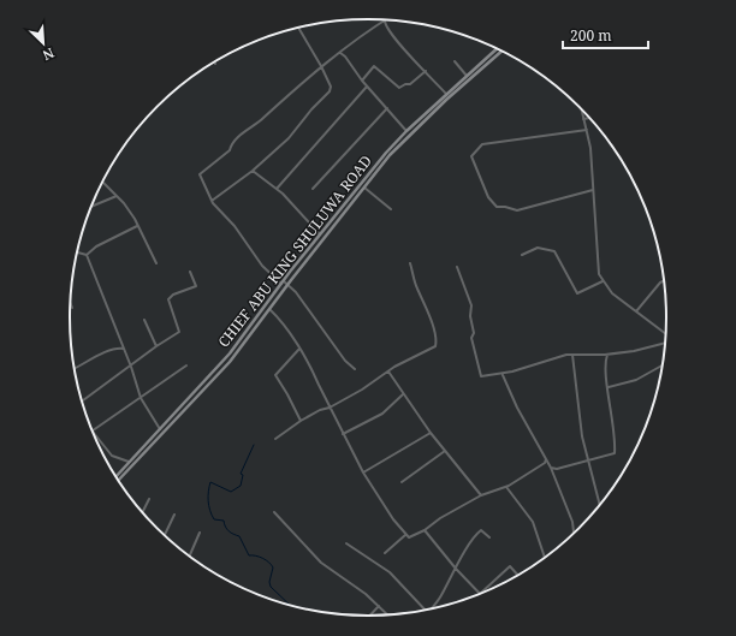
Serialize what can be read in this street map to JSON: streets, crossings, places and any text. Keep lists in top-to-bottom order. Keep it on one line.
{"streets":{"street":["CHIEF ABU KING SHULUWA ROAD"]},"scale_bar":"200 m","north":"bottom right"}
